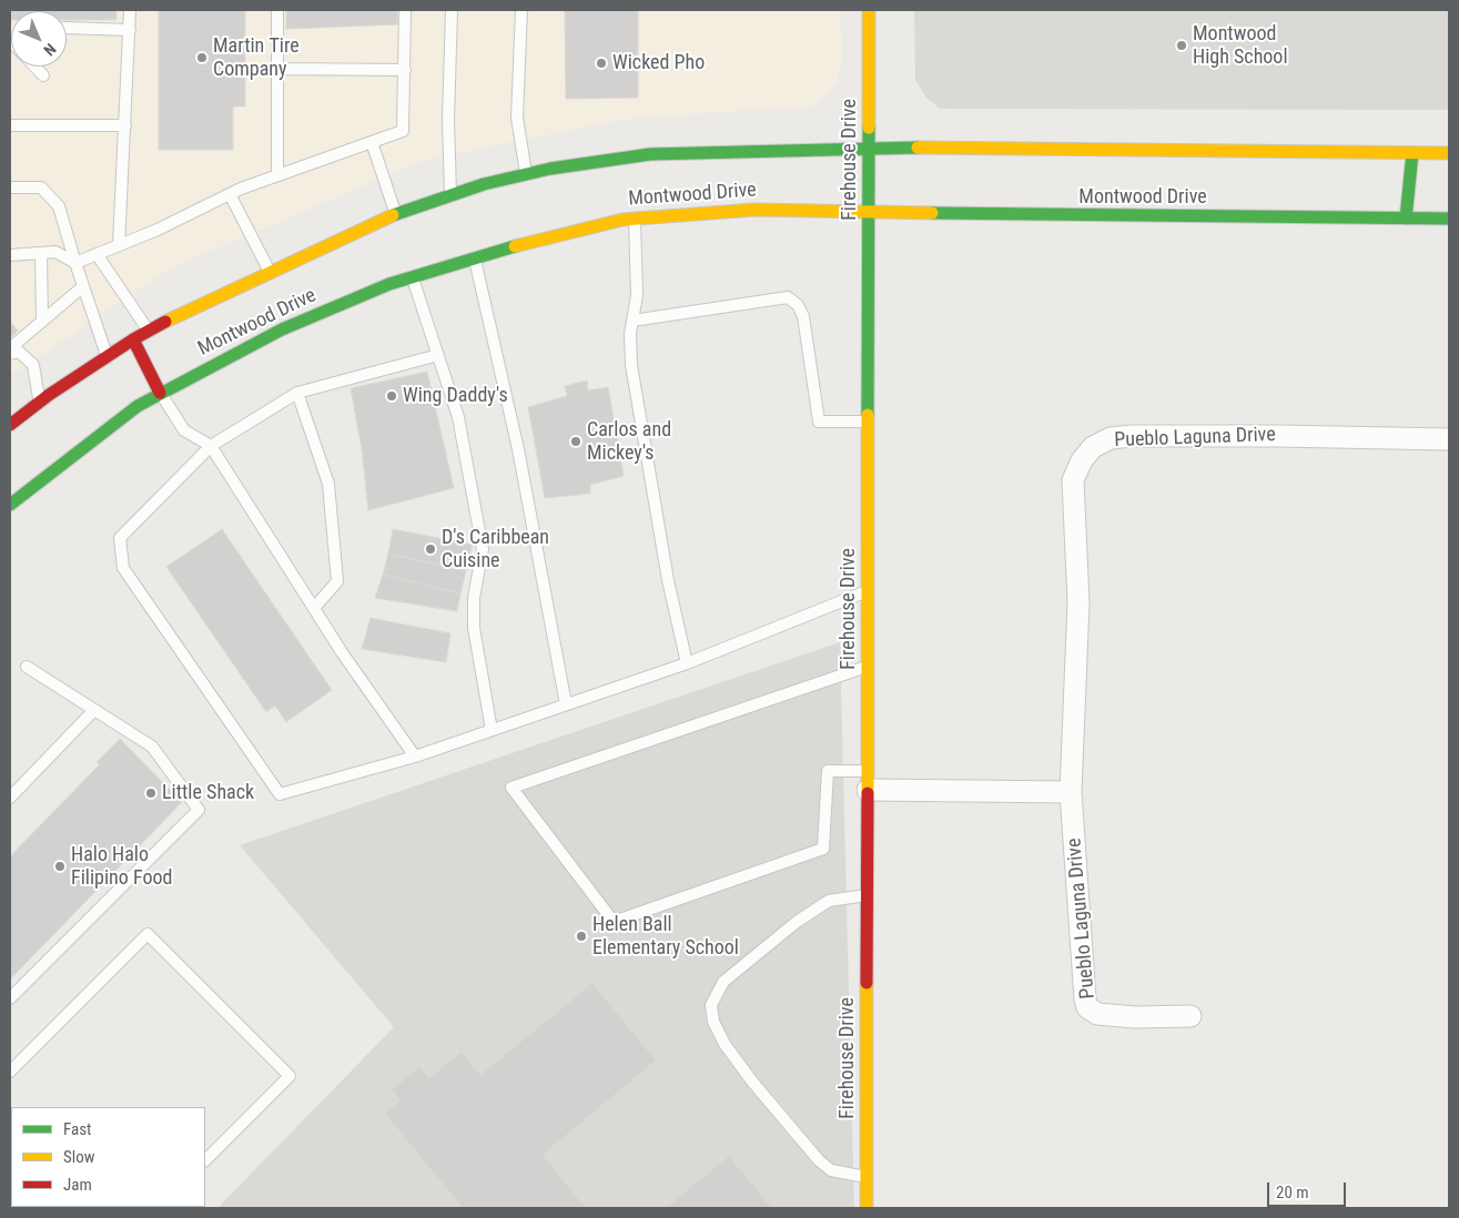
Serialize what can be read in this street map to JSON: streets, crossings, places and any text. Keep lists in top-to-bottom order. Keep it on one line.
{"streets":{"main road":["Firehouse Drive","Montwood Drive"],"street":["Pueblo Laguna Drive"]},"crossings":[["Firehouse Drive","Montwood Drive"]],"places":["Montwood High School","Martin Tire Company","Wicked Pho","Wing Daddy's","Carlos and Mickey's","D's Caribbean Cuisine","Little Shack","Halo Halo Filipino Food","Helen Ball Elementary School"],"legend":["Fast","Slow","Jam"],"scale_bar":"20 m","north":"bottom right"}
